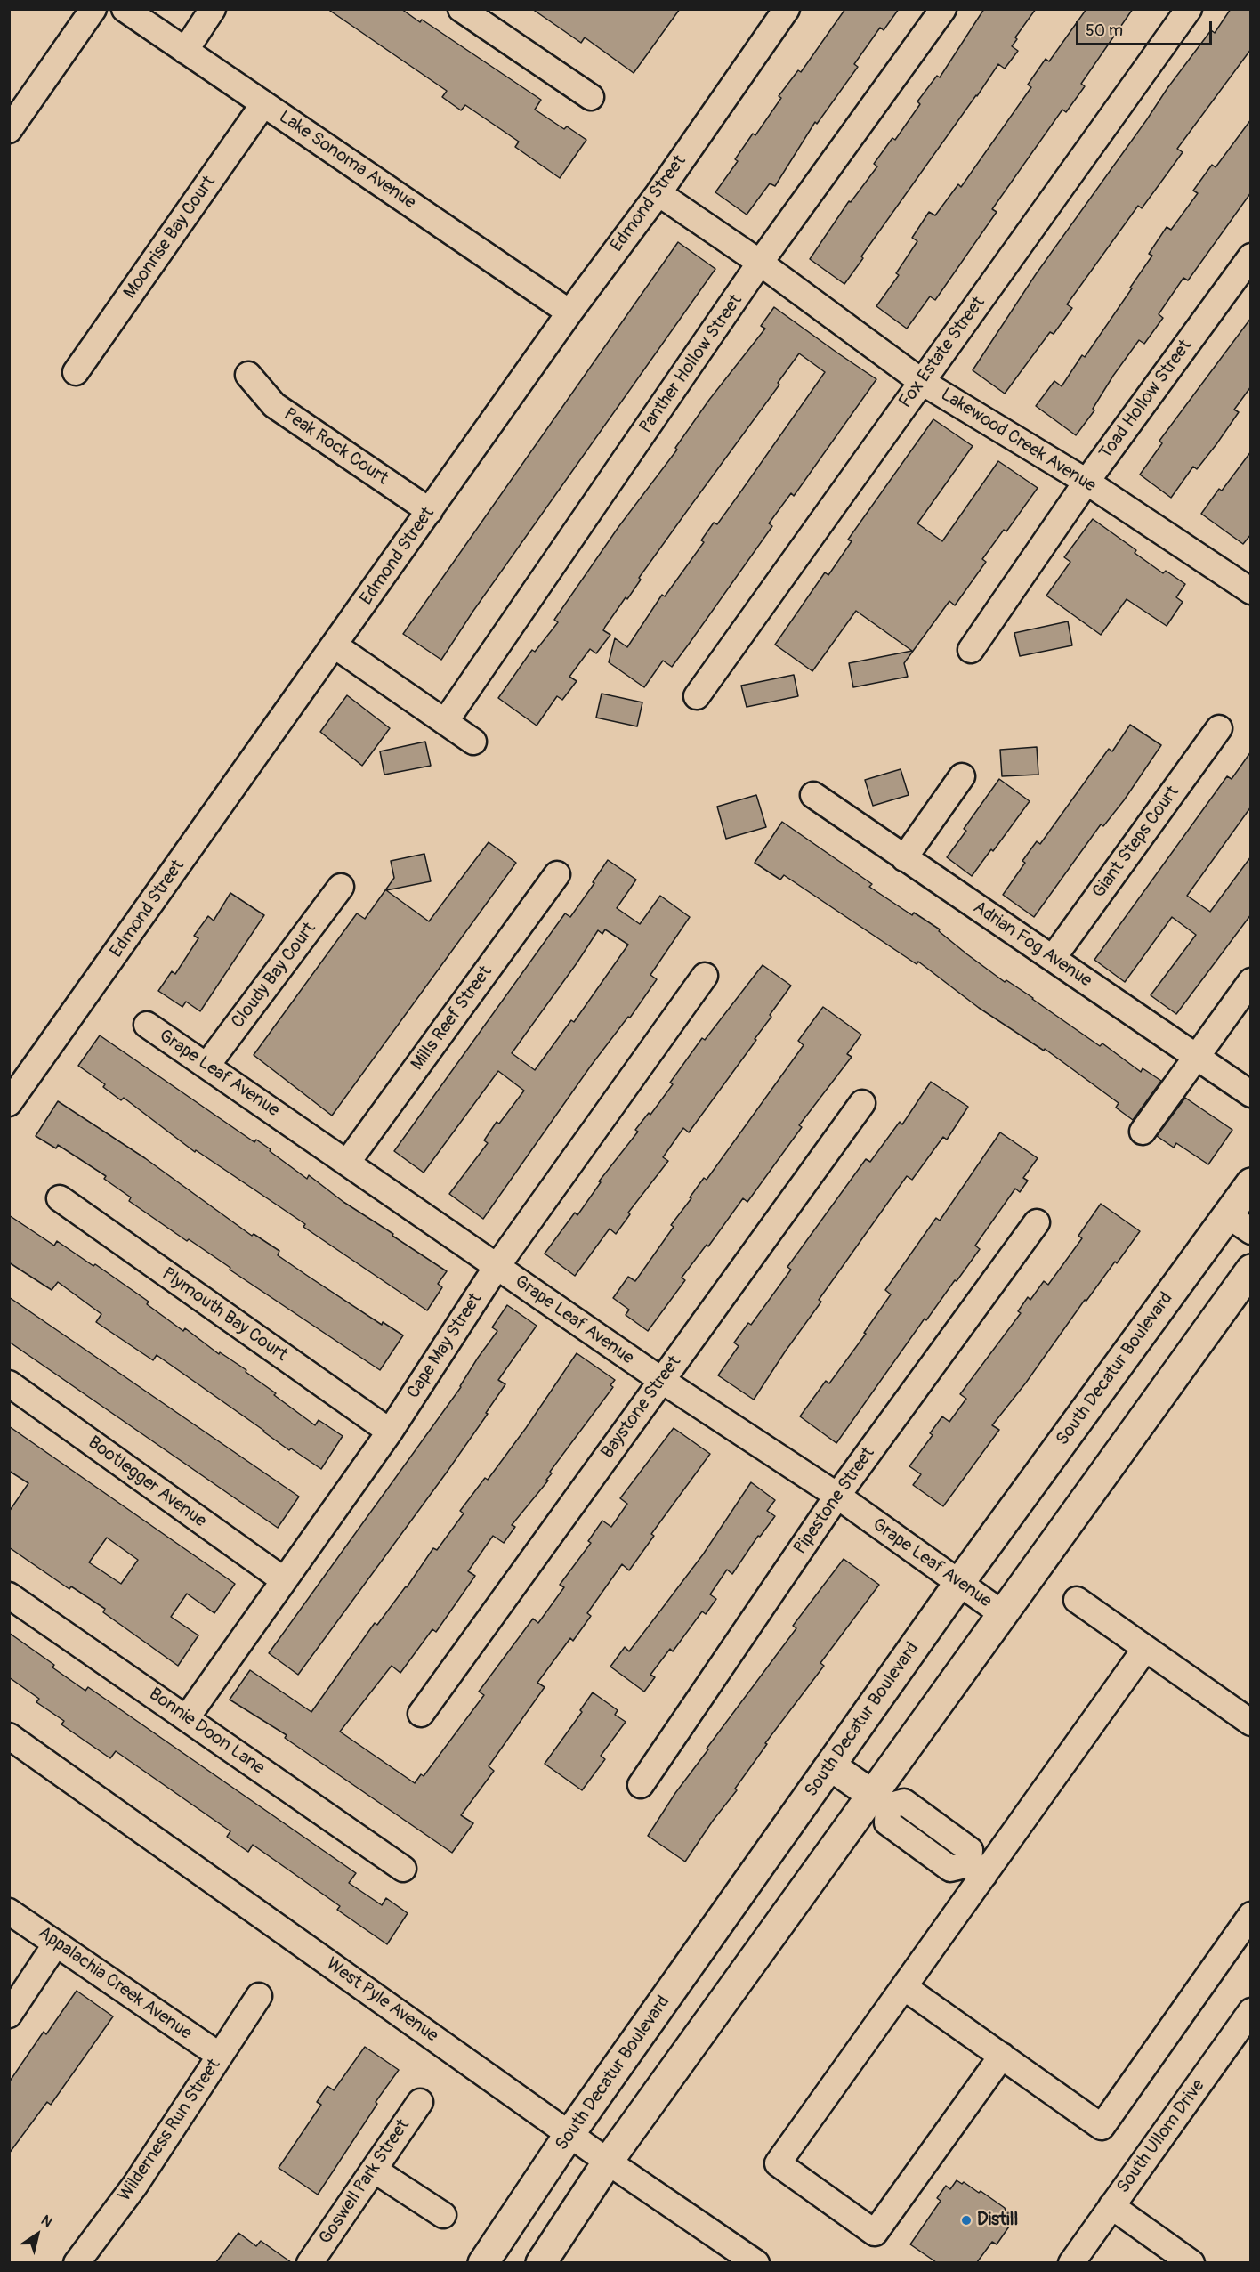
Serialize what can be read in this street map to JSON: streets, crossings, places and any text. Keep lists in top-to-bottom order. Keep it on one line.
{"streets":{"main road":["South Decatur Boulevard"],"street":["Lake Sonoma Avenue","Edmond Street","Moonrise Bay Court","Fox Estate Street","Panther Hollow Street","Toad Hollow Street","Lakewood Creek Avenue","Peak Rock Court","Giant Steps Court","Adrian Fog Avenue","Cloudy Bay Court","Mills Reef Street","Grape Leaf Avenue","Plymouth Bay Court","Cape May Street","Baystone Street","Bootlegger Avenue","Pipestone Street","Bonnie Doon Lane","Appalachia Creek Avenue","West Pyle Avenue","Wilderness Run Street","South Ullom Drive","Goswell Park Street"]},"crossings":[["Lake Sonoma Avenue","Edmond Street"],["Lake Sonoma Avenue","Moonrise Bay Court"],["Edmond Street","Lakewood Creek Avenue"],["Edmond Street","Peak Rock Court"],["Fox Estate Street","Lakewood Creek Avenue"],["Panther Hollow Street","Lakewood Creek Avenue"],["Toad Hollow Street","Lakewood Creek Avenue"],["Giant Steps Court","Adrian Fog Avenue"],["Cloudy Bay Court","Grape Leaf Avenue"],["Mills Reef Street","Grape Leaf Avenue"],["Grape Leaf Avenue","Cape May Street"],["Grape Leaf Avenue","South Decatur Boulevard"],["Grape Leaf Avenue","Baystone Street"],["Grape Leaf Avenue","Pipestone Street"],["Plymouth Bay Court","Cape May Street"],["Cape May Street","Bootlegger Avenue"],["Cape May Street","Bonnie Doon Lane"],["South Decatur Boulevard","West Pyle Avenue"],["Appalachia Creek Avenue","Wilderness Run Street"]],"places":["Distill"],"scale_bar":"50 m","north":"top right"}
